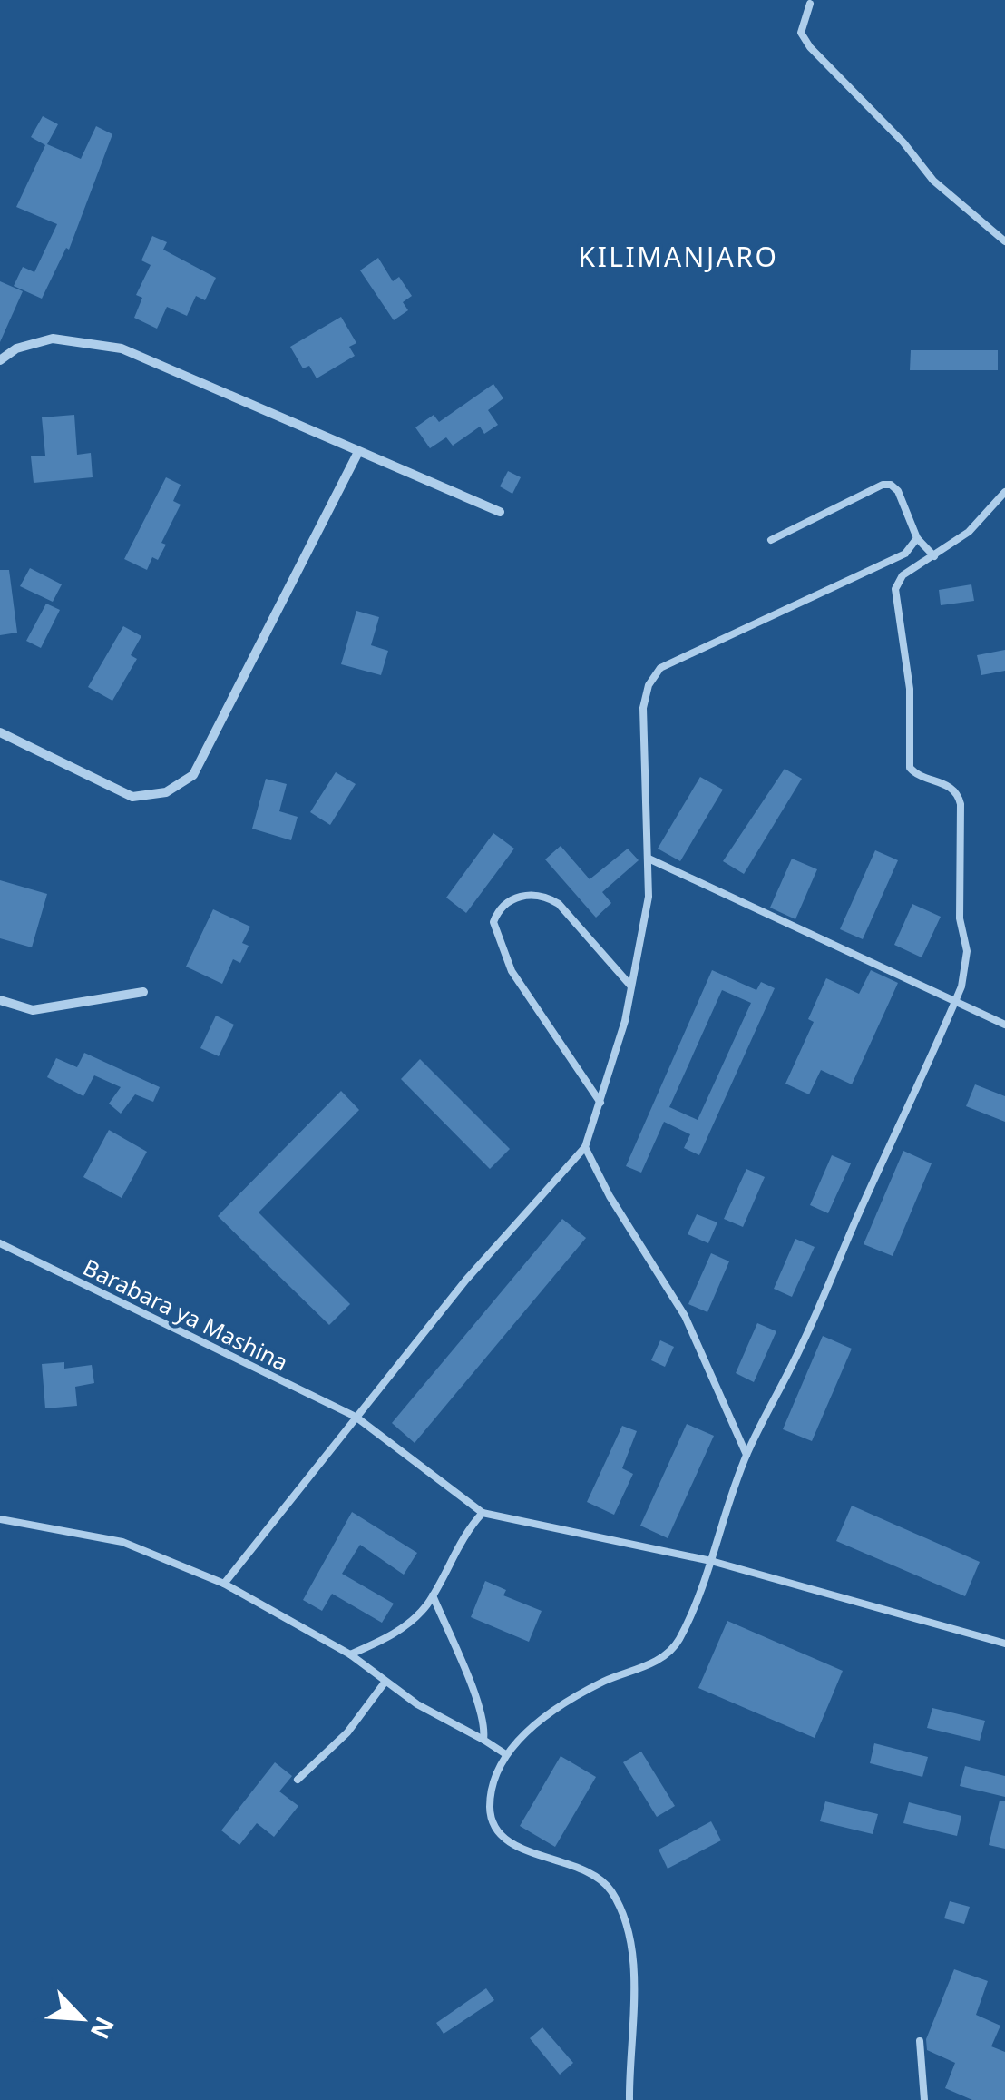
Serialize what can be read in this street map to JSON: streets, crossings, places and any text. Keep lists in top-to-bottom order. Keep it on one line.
{"streets":{"lane":["Barabara ya Mashina"]},"districts":["KILIMANJARO"],"north":"bottom right"}
